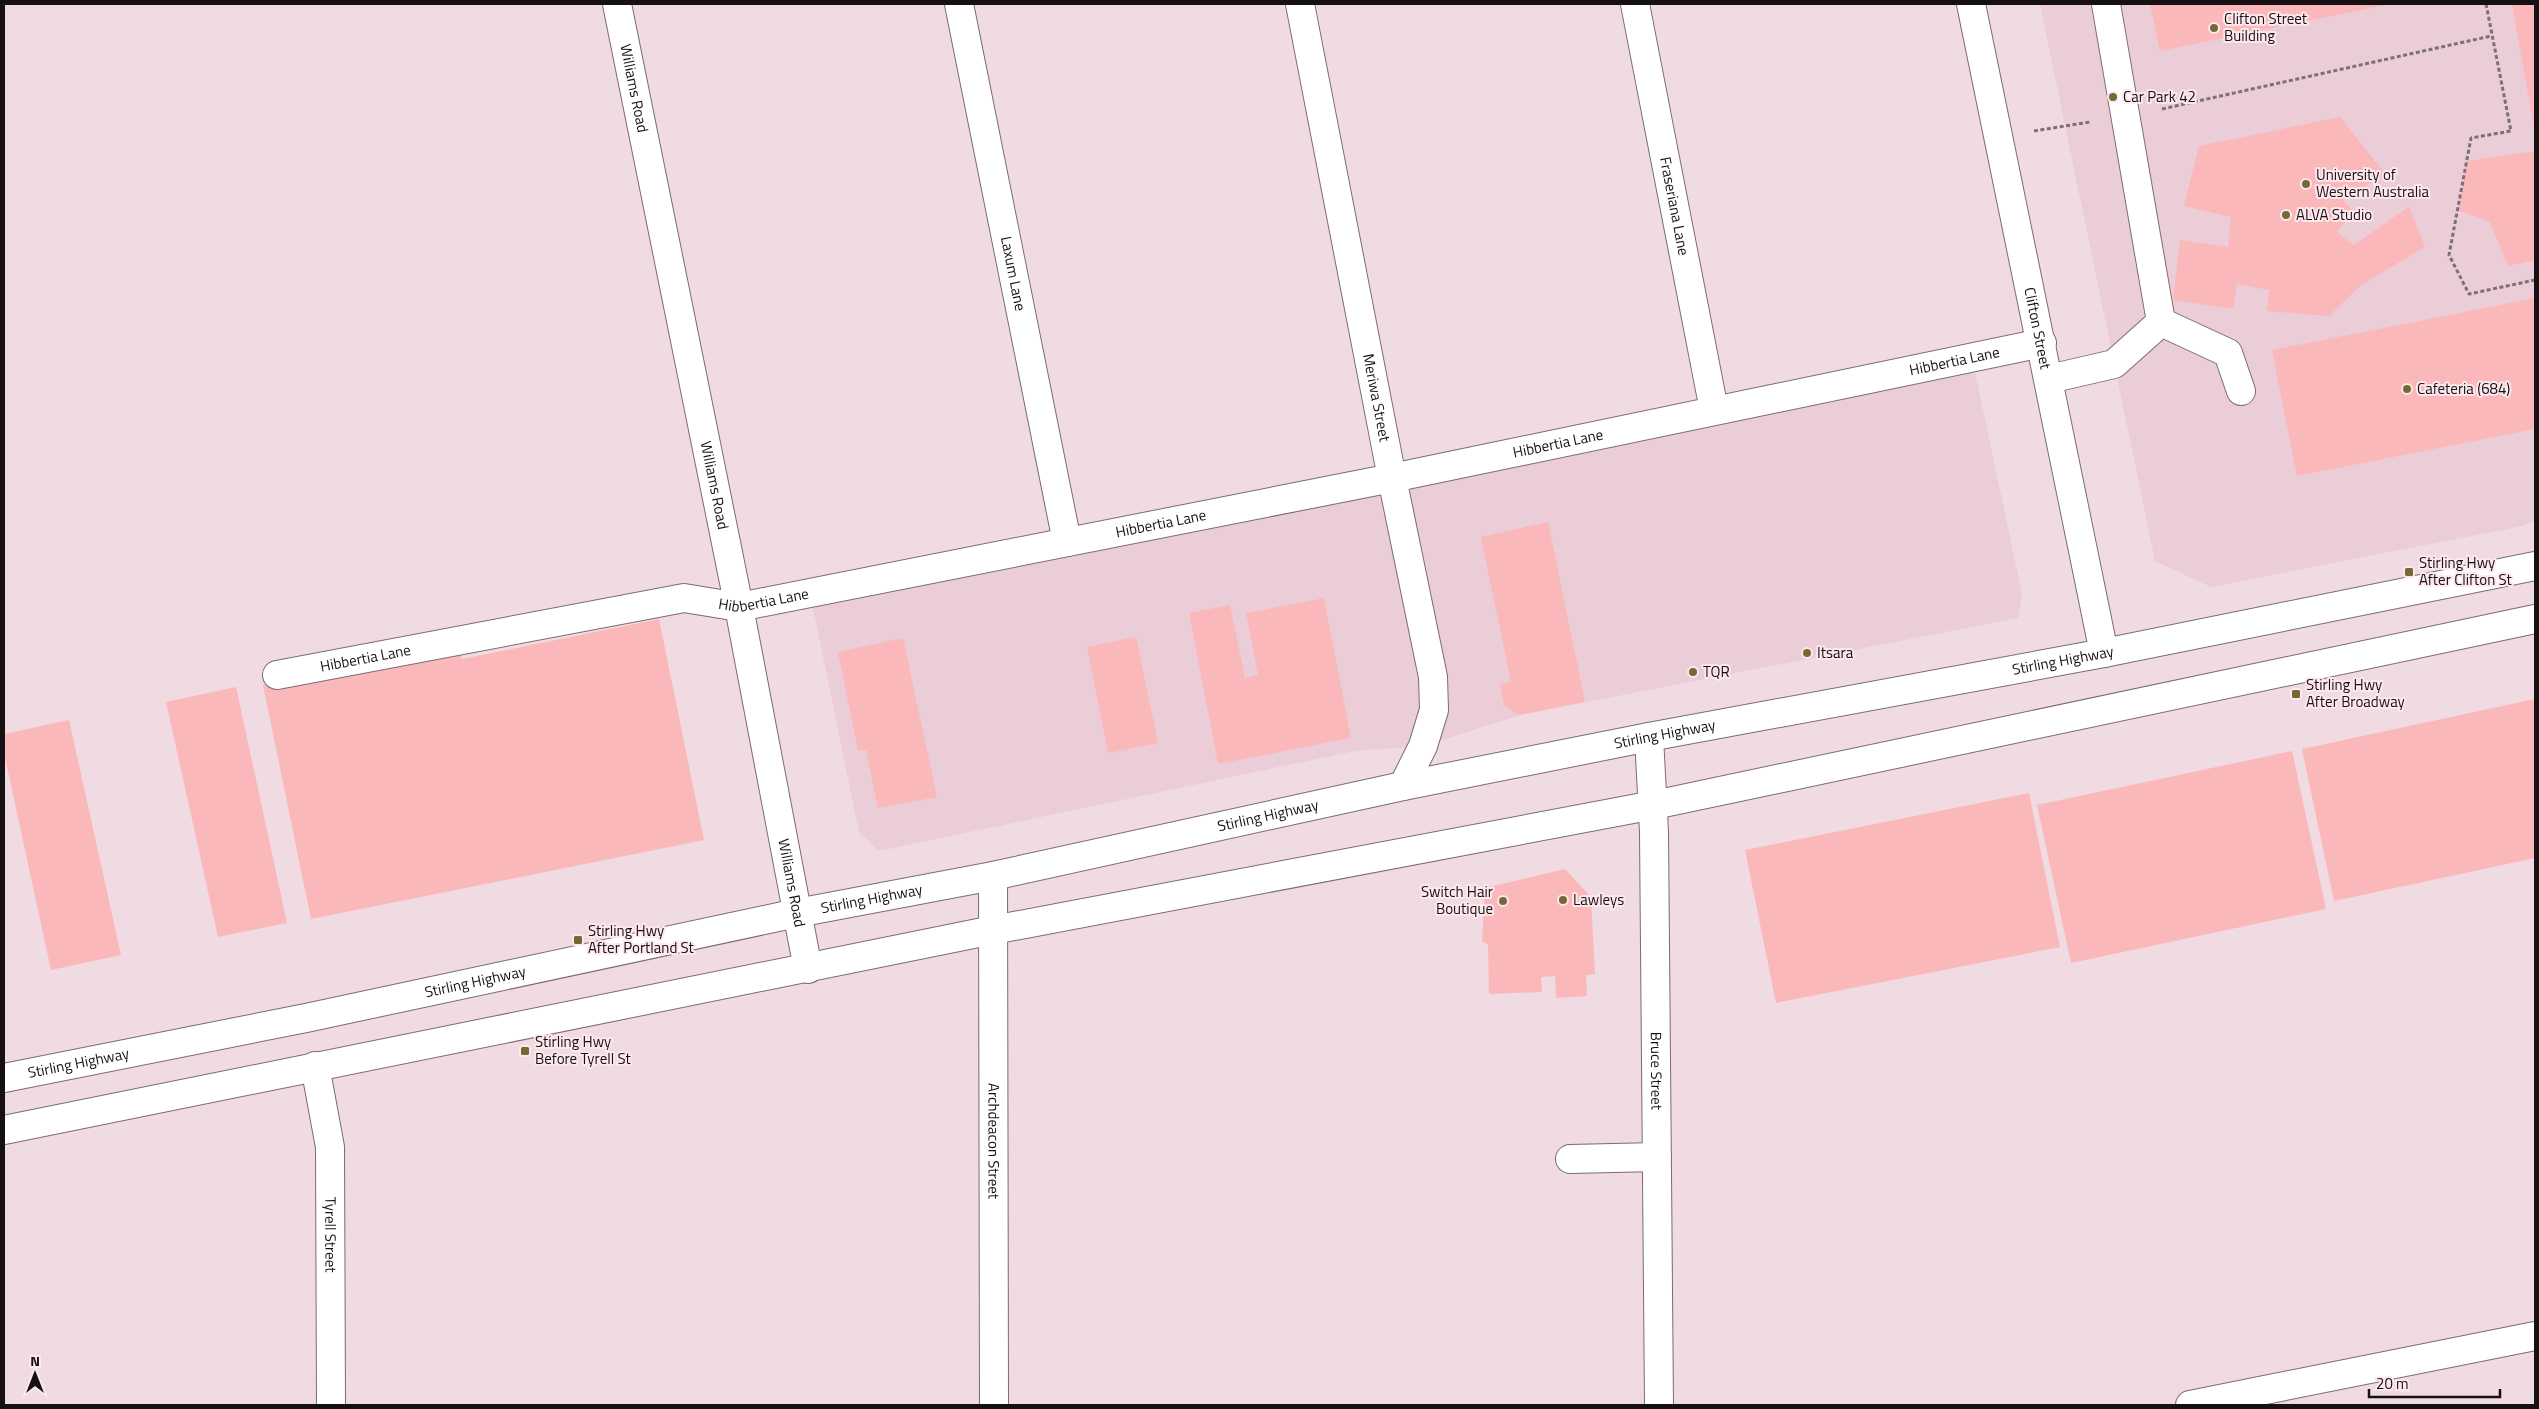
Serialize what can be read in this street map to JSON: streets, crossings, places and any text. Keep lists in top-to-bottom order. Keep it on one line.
{"streets":{"main road":["Williams Road","Fraseriana Lane","Laxum Lane","Clifton Street","Hibbertia Lane","Meriwa Street","Stirling Highway","Bruce Street","Archdeacon Street","Tyrell Street"]},"crossings":[["Williams Road","Hibbertia Lane"],["Williams Road","Stirling Highway"],["Fraseriana Lane","Hibbertia Lane"],["Laxum Lane","Hibbertia Lane"],["Clifton Street","Hibbertia Lane"],["Clifton Street","Stirling Highway"],["Hibbertia Lane","Meriwa Street"],["Meriwa Street","Stirling Highway"],["Stirling Highway","Bruce Street"],["Stirling Highway","Archdeacon Street"]],"places":{"other":["Clifton Street Building","Car Park 42","University of Western Australia","ALVA Studio","Cafeteria (684)","Itsara","TQR","Lawleys","Switch Hair Boutique"],"transit":["Stirling Hwy After Clifton St","Stirling Hwy After Broadway","Stirling Hwy After Portland St","Stirling Hwy Before Tyrell St"]},"scale_bar":"20 m","north":"top"}
